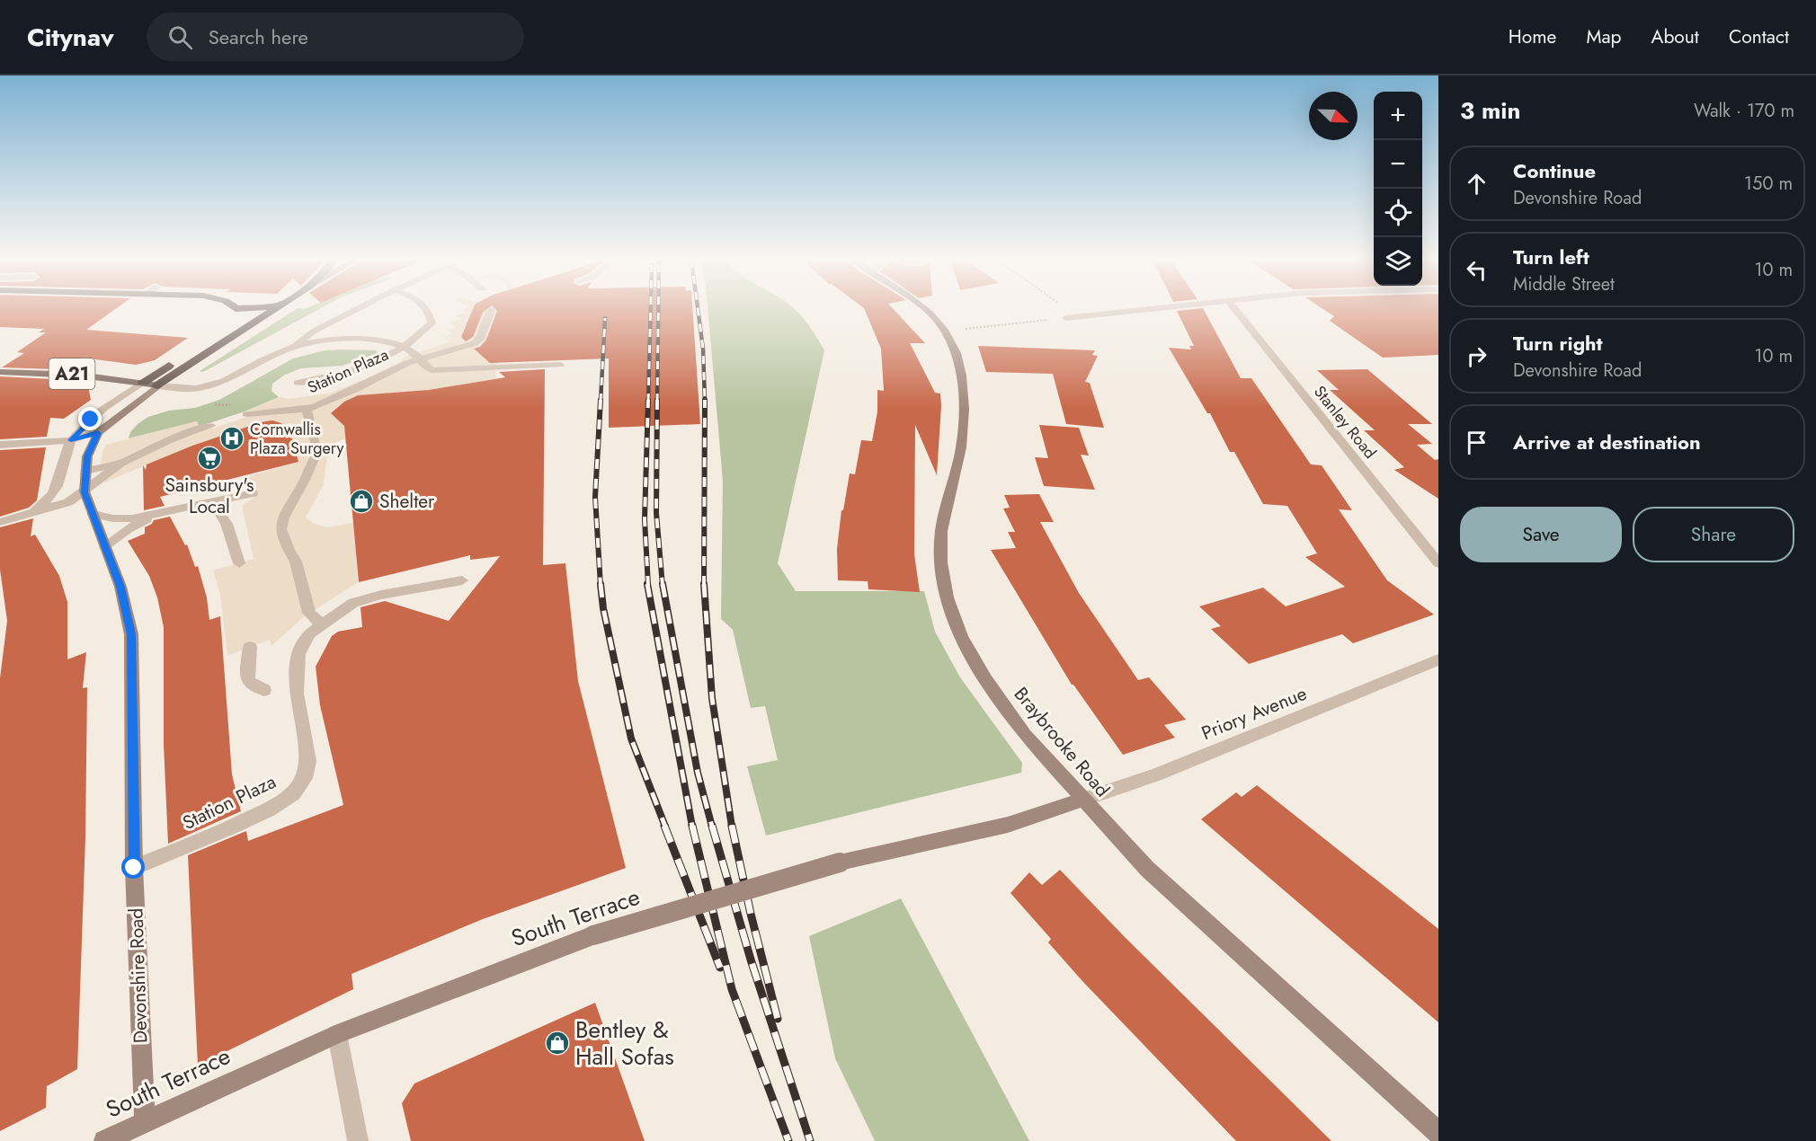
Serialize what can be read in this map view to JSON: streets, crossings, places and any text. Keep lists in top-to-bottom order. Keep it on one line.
{"streets":{"main road":["A21"],"street":["Station Plaza","Stanley Road","Priory Avenue","Braybrooke Road","South Terrace","Devonshire Road"]},"crossings":[["Station Plaza","Devonshire Road"],["A21","Devonshire Road"],["Priory Avenue","Braybrooke Road"],["Priory Avenue","South Terrace"],["Braybrooke Road","South Terrace"],["South Terrace","Devonshire Road"]],"places":{"hospital":["Cornwallis Plaza Surgery"],"supermarket":["Sainsbury's Local"],"shop":["Shelter","Bentley & Hall Sofas"]},"north":"bottom right","page":{"header":"Citynav","search":"Search here","nav":["Home","Map","About","Contact"],"heading":["3 min","Walk · 170 m"],"map_buttons":["+","−"],"list":[["Continue","Devonshire Road","150 m"],["Turn left","Middle Street","10 m"],["Turn right","Devonshire Road","10 m"],"Arrive at destination"],"buttons":["Save","Share"]}}
